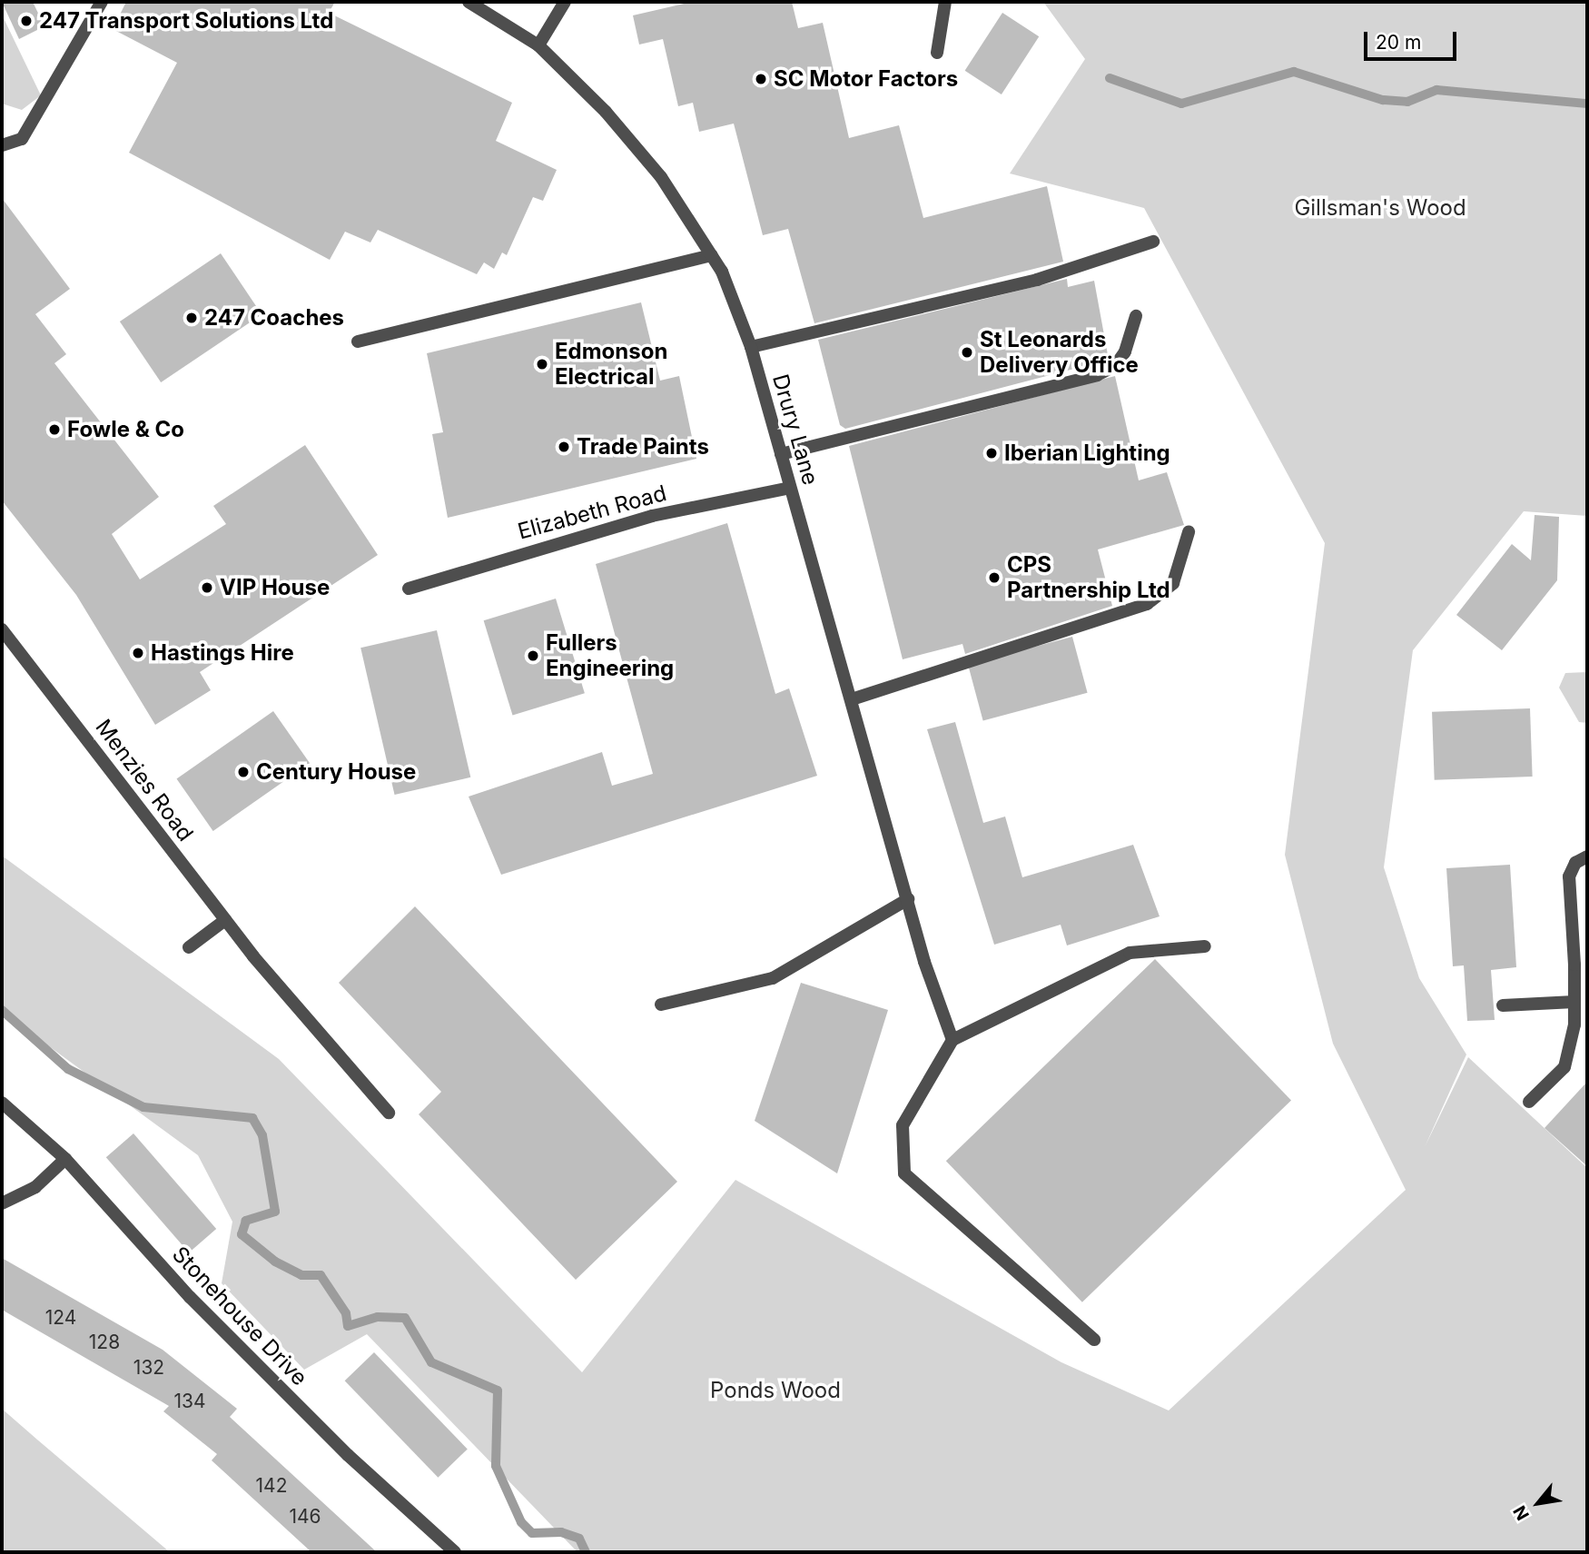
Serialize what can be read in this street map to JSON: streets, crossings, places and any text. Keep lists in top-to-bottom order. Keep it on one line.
{"streets":{"street":["Drury Lane","Elizabeth Road","Menzies Road","Stonehouse Drive"]},"crossings":[["Drury Lane","Elizabeth Road"]],"parks":["Gillsman's Wood","Ponds Wood"],"places":["247 Transport Solutions Ltd","SC Motor Factors","247 Coaches","St Leonards Delivery Office","Edmonson Electrical","Fowle & Co","Trade Paints","Iberian Lighting","CPS Partnership Ltd","VIP House","Hastings Hire","Fullers Engineering","Century House"],"house_numbers":["124","128","132","134","142","146"],"scale_bar":"20 m","north":"bottom left"}
